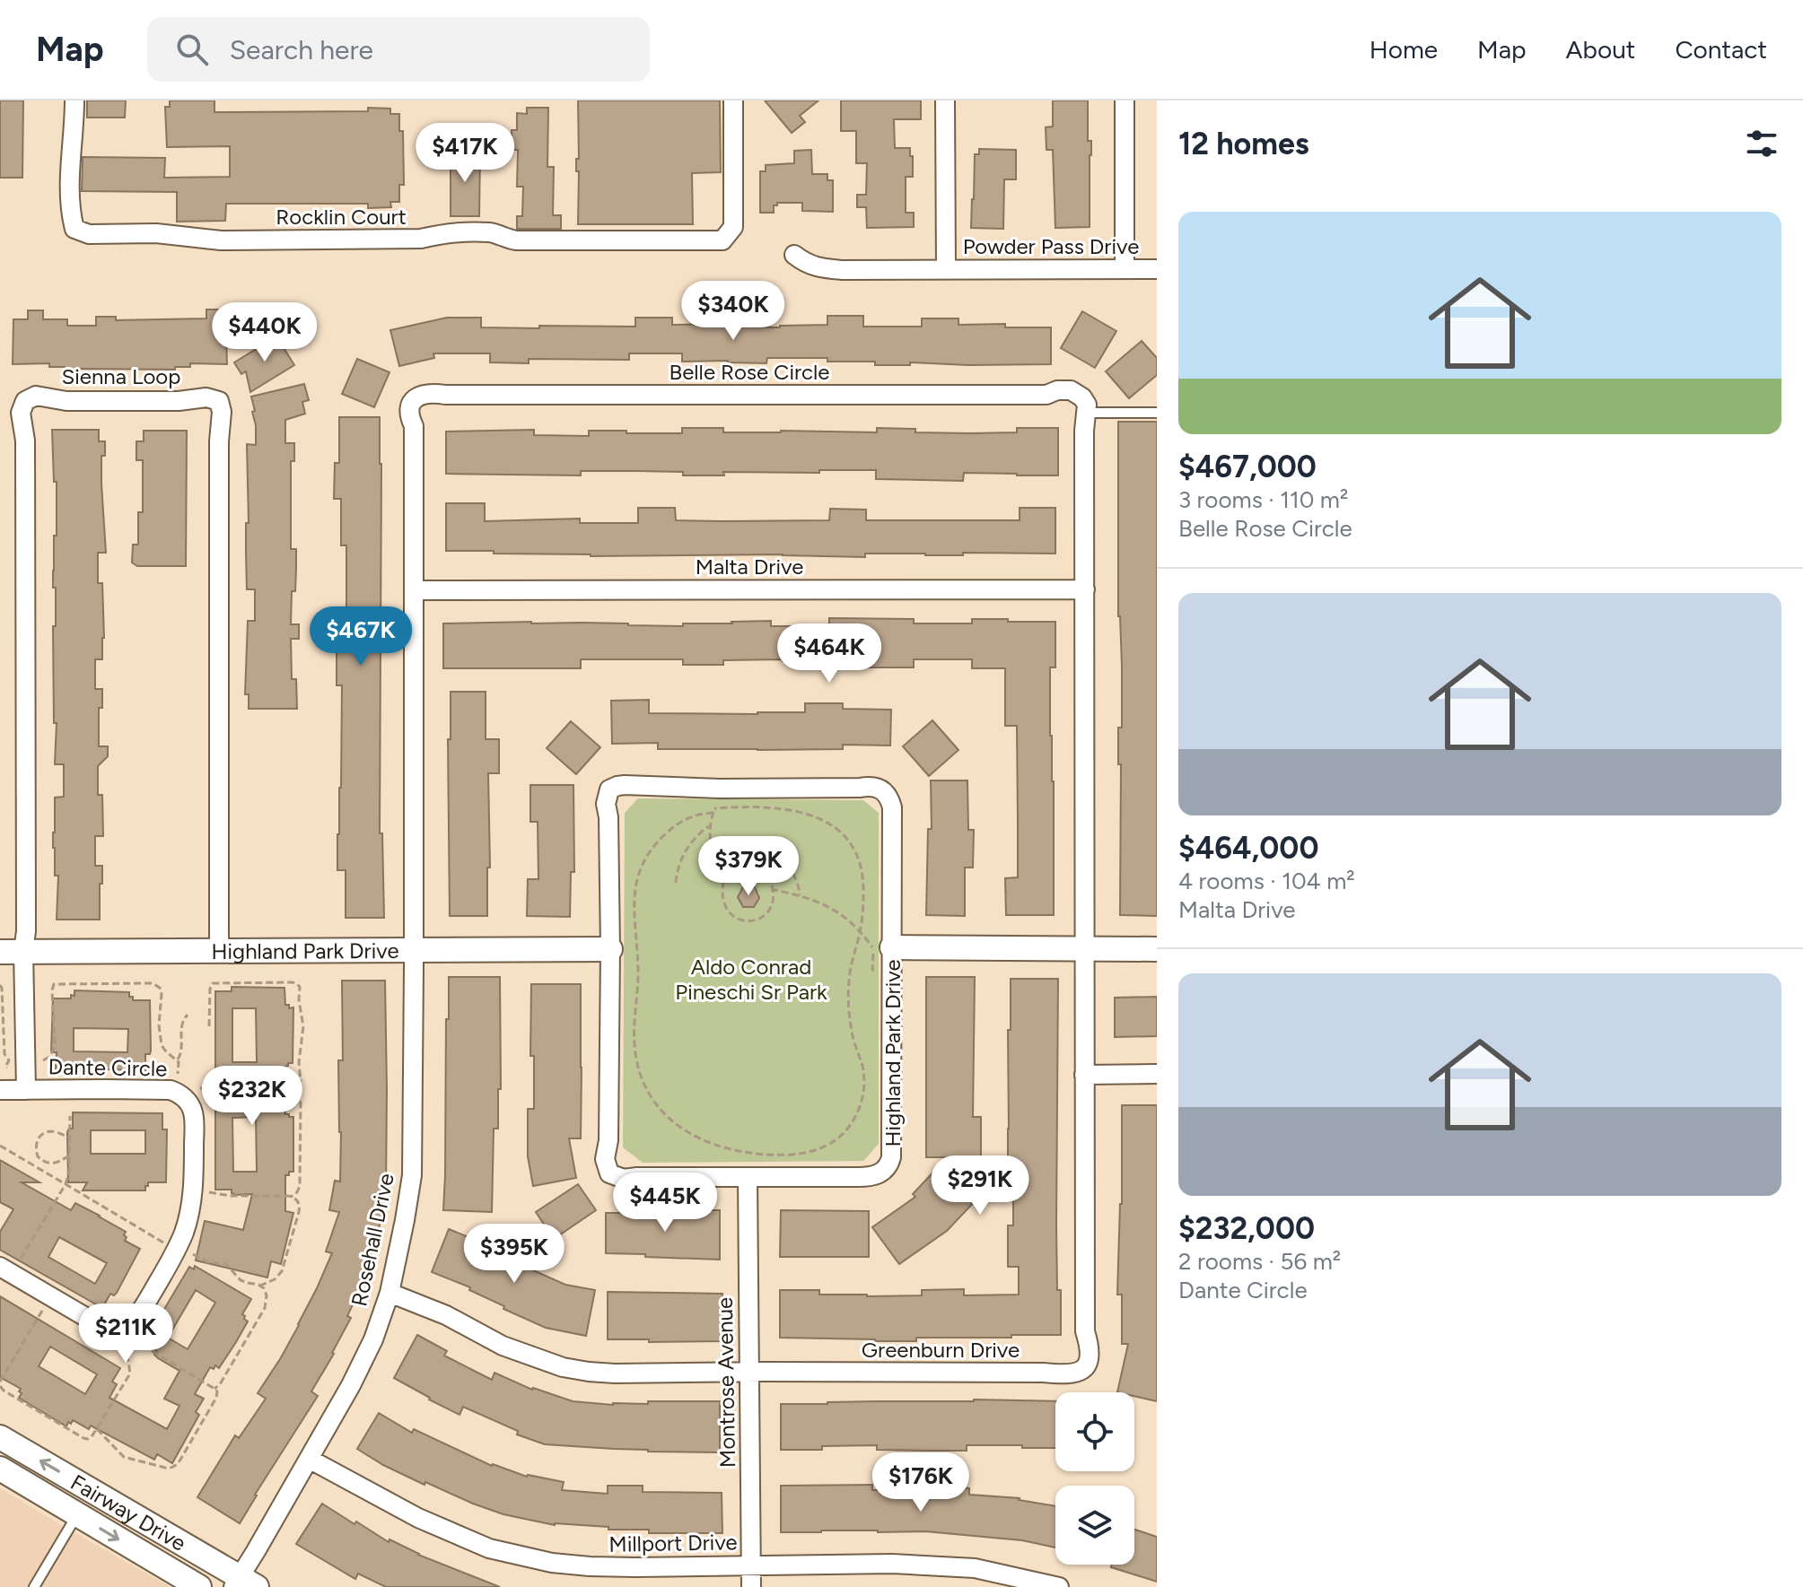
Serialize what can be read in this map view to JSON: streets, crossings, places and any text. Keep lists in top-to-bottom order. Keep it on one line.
{"streets":{"street":["Rocklin Court","Powder Pass Drive","Belle Rose Circle","Sienna Loop","Malta Drive","Highland Park Drive","Dante Circle","Rosehall Drive","Greenburn Drive","Montrose Avenue","Fairway Drive","Millport Drive"]},"crossings":[["Belle Rose Circle","Malta Drive"],["Belle Rose Circle","Highland Park Drive"],["Belle Rose Circle","Rosehall Drive"],["Sienna Loop","Highland Park Drive"],["Sienna Loop","Dante Circle"],["Highland Park Drive","Dante Circle"],["Highland Park Drive","Rosehall Drive"],["Highland Park Drive","Greenburn Drive"],["Highland Park Drive","Montrose Avenue"],["Rosehall Drive","Greenburn Drive"],["Rosehall Drive","Fairway Drive"],["Rosehall Drive","Millport Drive"],["Greenburn Drive","Montrose Avenue"],["Montrose Avenue","Millport Drive"]],"parks":["Aldo Conrad Pineschi Sr Park"],"page":{"header":"Map","search":"Search here","nav":["Home","Map","About","Contact"],"heading":"12 homes","price":["$417K","$340K","$440K","$467K","$464K","$379K","$232K","$291K","$445K","$395K","$211K","$176K"],"list":[{"name":"$467,000","note":"3 rooms · 110 m² · Belle Rose Circle"},{"name":"$464,000","note":"4 rooms · 104 m² · Malta Drive"},{"name":"$232,000","note":"2 rooms · 56 m² · Dante Circle"}]}}
